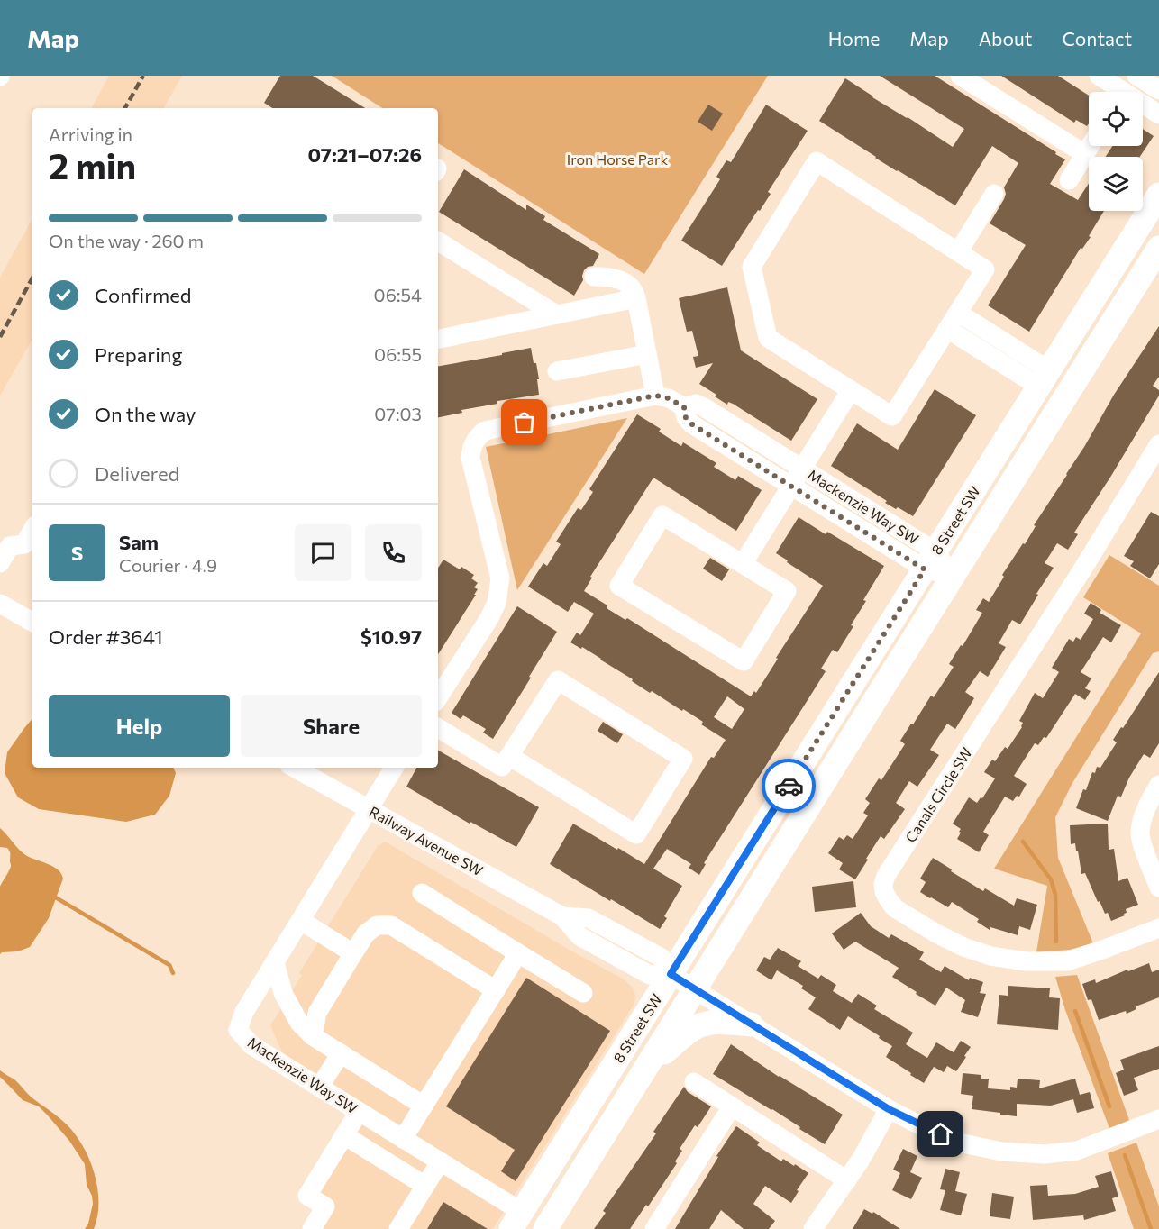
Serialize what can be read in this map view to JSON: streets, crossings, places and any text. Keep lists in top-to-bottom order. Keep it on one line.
{"streets":{"main road":["8 Street SW"],"street":["Mackenzie Way SW","Canals Circle SW","Railway Avenue SW"]},"crossings":[["Mackenzie Way SW","8 Street SW"],["Mackenzie Way SW","Railway Avenue SW"],["8 Street SW","Railway Avenue SW"]],"parks":["Iron Horse Park"],"page":{"header":"Map","nav":["Home","Map","About","Contact"],"heading":["2 min","Arriving in","07:21–07:26"],"panel":["Sam","Courier · 4.9","Order #3641","$10.97"],"bar":"On the way · 260 m","list":[["Confirmed","06:54"],["Preparing","06:55"],["On the way","07:03"],"Delivered"],"round":"S","buttons":["Help","Share"]}}
